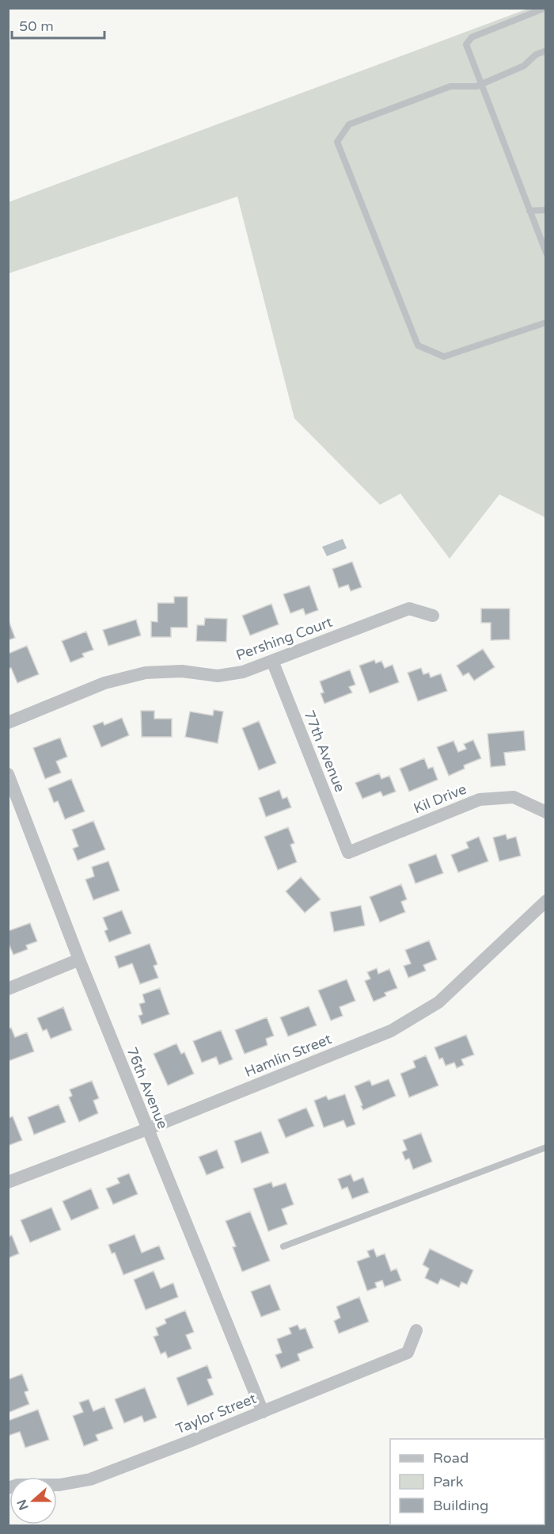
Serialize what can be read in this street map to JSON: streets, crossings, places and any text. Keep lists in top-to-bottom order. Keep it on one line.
{"streets":{"street":["Pershing Court","77th Avenue","Kil Drive","Hamlin Street","76th Avenue","Taylor Street"]},"crossings":[["Pershing Court","77th Avenue"],["77th Avenue","Kil Drive"],["Hamlin Street","76th Avenue"],["76th Avenue","Taylor Street"]],"legend":["Road","Park","Building"],"scale_bar":"50 m","north":"left"}
